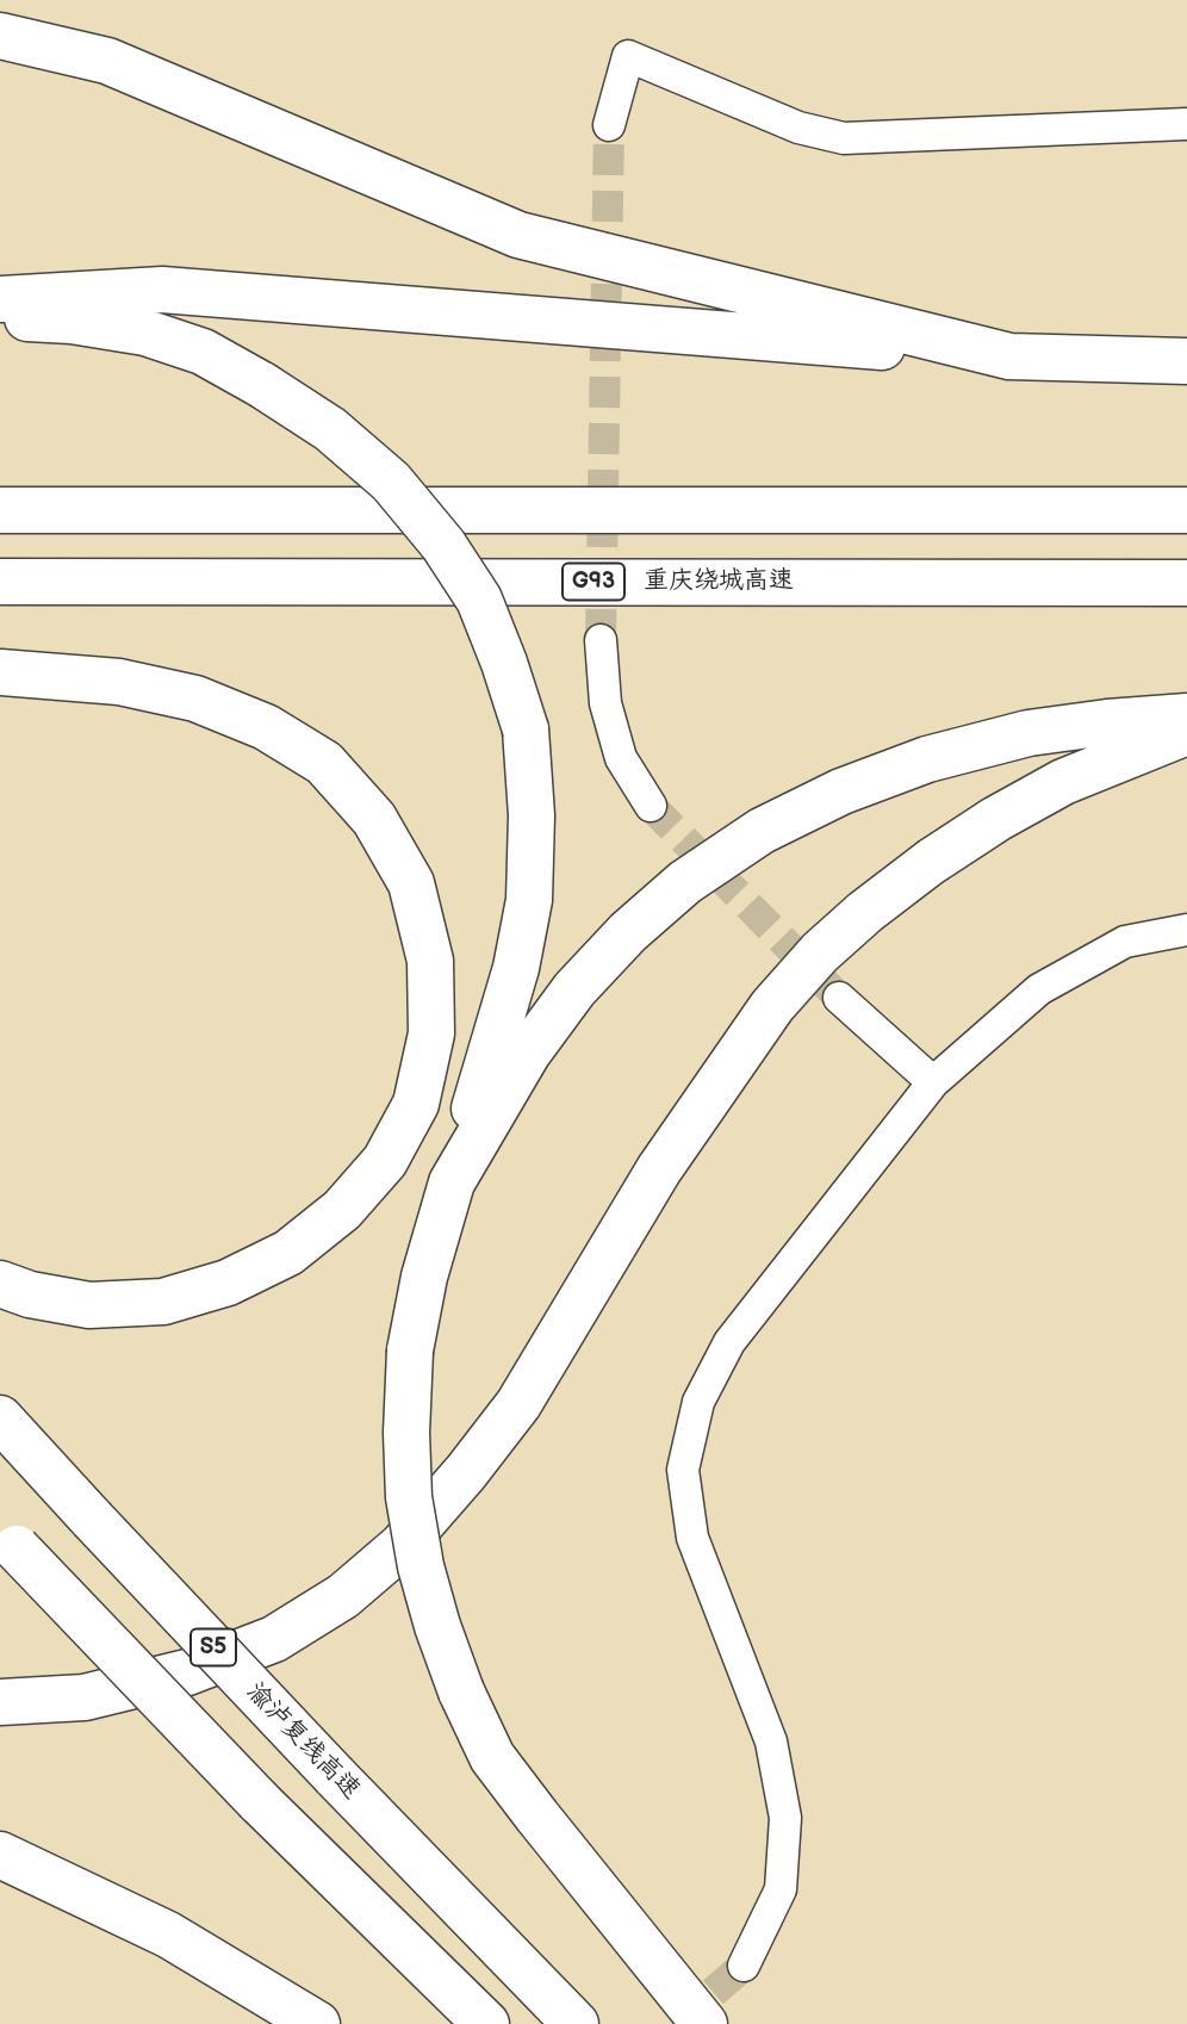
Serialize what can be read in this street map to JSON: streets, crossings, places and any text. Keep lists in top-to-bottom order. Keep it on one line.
{"streets":{"highway":["G93","重庆绕城高速","S5","渝泸复线高速"]}}
